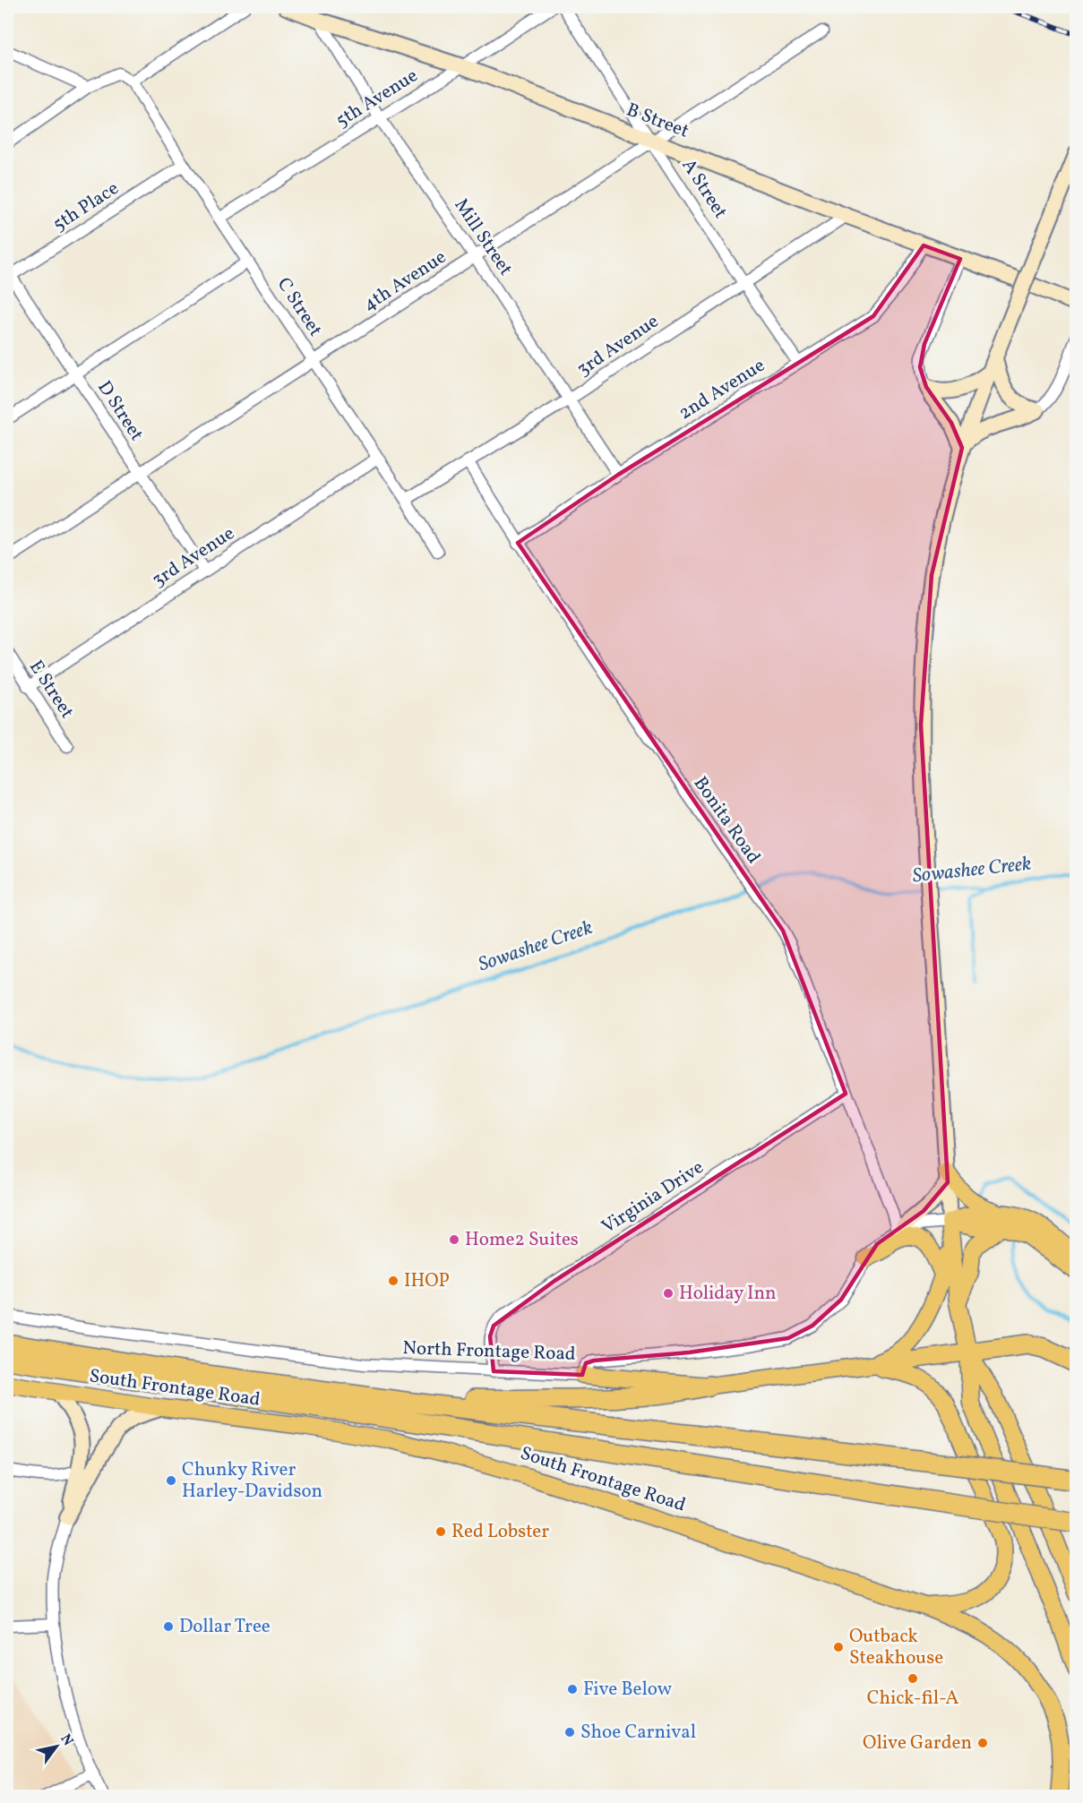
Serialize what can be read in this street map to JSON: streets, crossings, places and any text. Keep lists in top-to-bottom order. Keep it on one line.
{"streets":{"main road":["B Street","South Frontage Road"],"street":["5th Avenue","A Street","5th Place","Mill Street","4th Avenue","C Street","3rd Avenue","2nd Avenue","D Street","E Street","Bonita Road","Virginia Drive","North Frontage Road"]},"crossings":[["5th Avenue","B Street"],["5th Avenue","Mill Street"],["5th Avenue","C Street"],["B Street","A Street"],["B Street","Mill Street"],["B Street","4th Avenue"],["B Street","3rd Avenue"],["B Street","2nd Avenue"],["A Street","4th Avenue"],["A Street","3rd Avenue"],["A Street","2nd Avenue"],["5th Place","C Street"],["5th Place","D Street"],["Mill Street","4th Avenue"],["Mill Street","3rd Avenue"],["Mill Street","2nd Avenue"],["4th Avenue","C Street"],["4th Avenue","D Street"],["C Street","3rd Avenue"],["3rd Avenue","D Street"],["3rd Avenue","E Street"],["3rd Avenue","Bonita Road"],["2nd Avenue","Bonita Road"],["Bonita Road","Virginia Drive"],["Bonita Road","North Frontage Road"],["Virginia Drive","North Frontage Road"]],"water":["Sowashee Creek"],"places":["Home2 Suites","IHOP","Holiday Inn","Chunky River Harley-Davidson","Red Lobster","Dollar Tree","Outback Steakhouse","Chick-fil-A","Five Below","Shoe Carnival","Olive Garden"],"north":"top right"}
